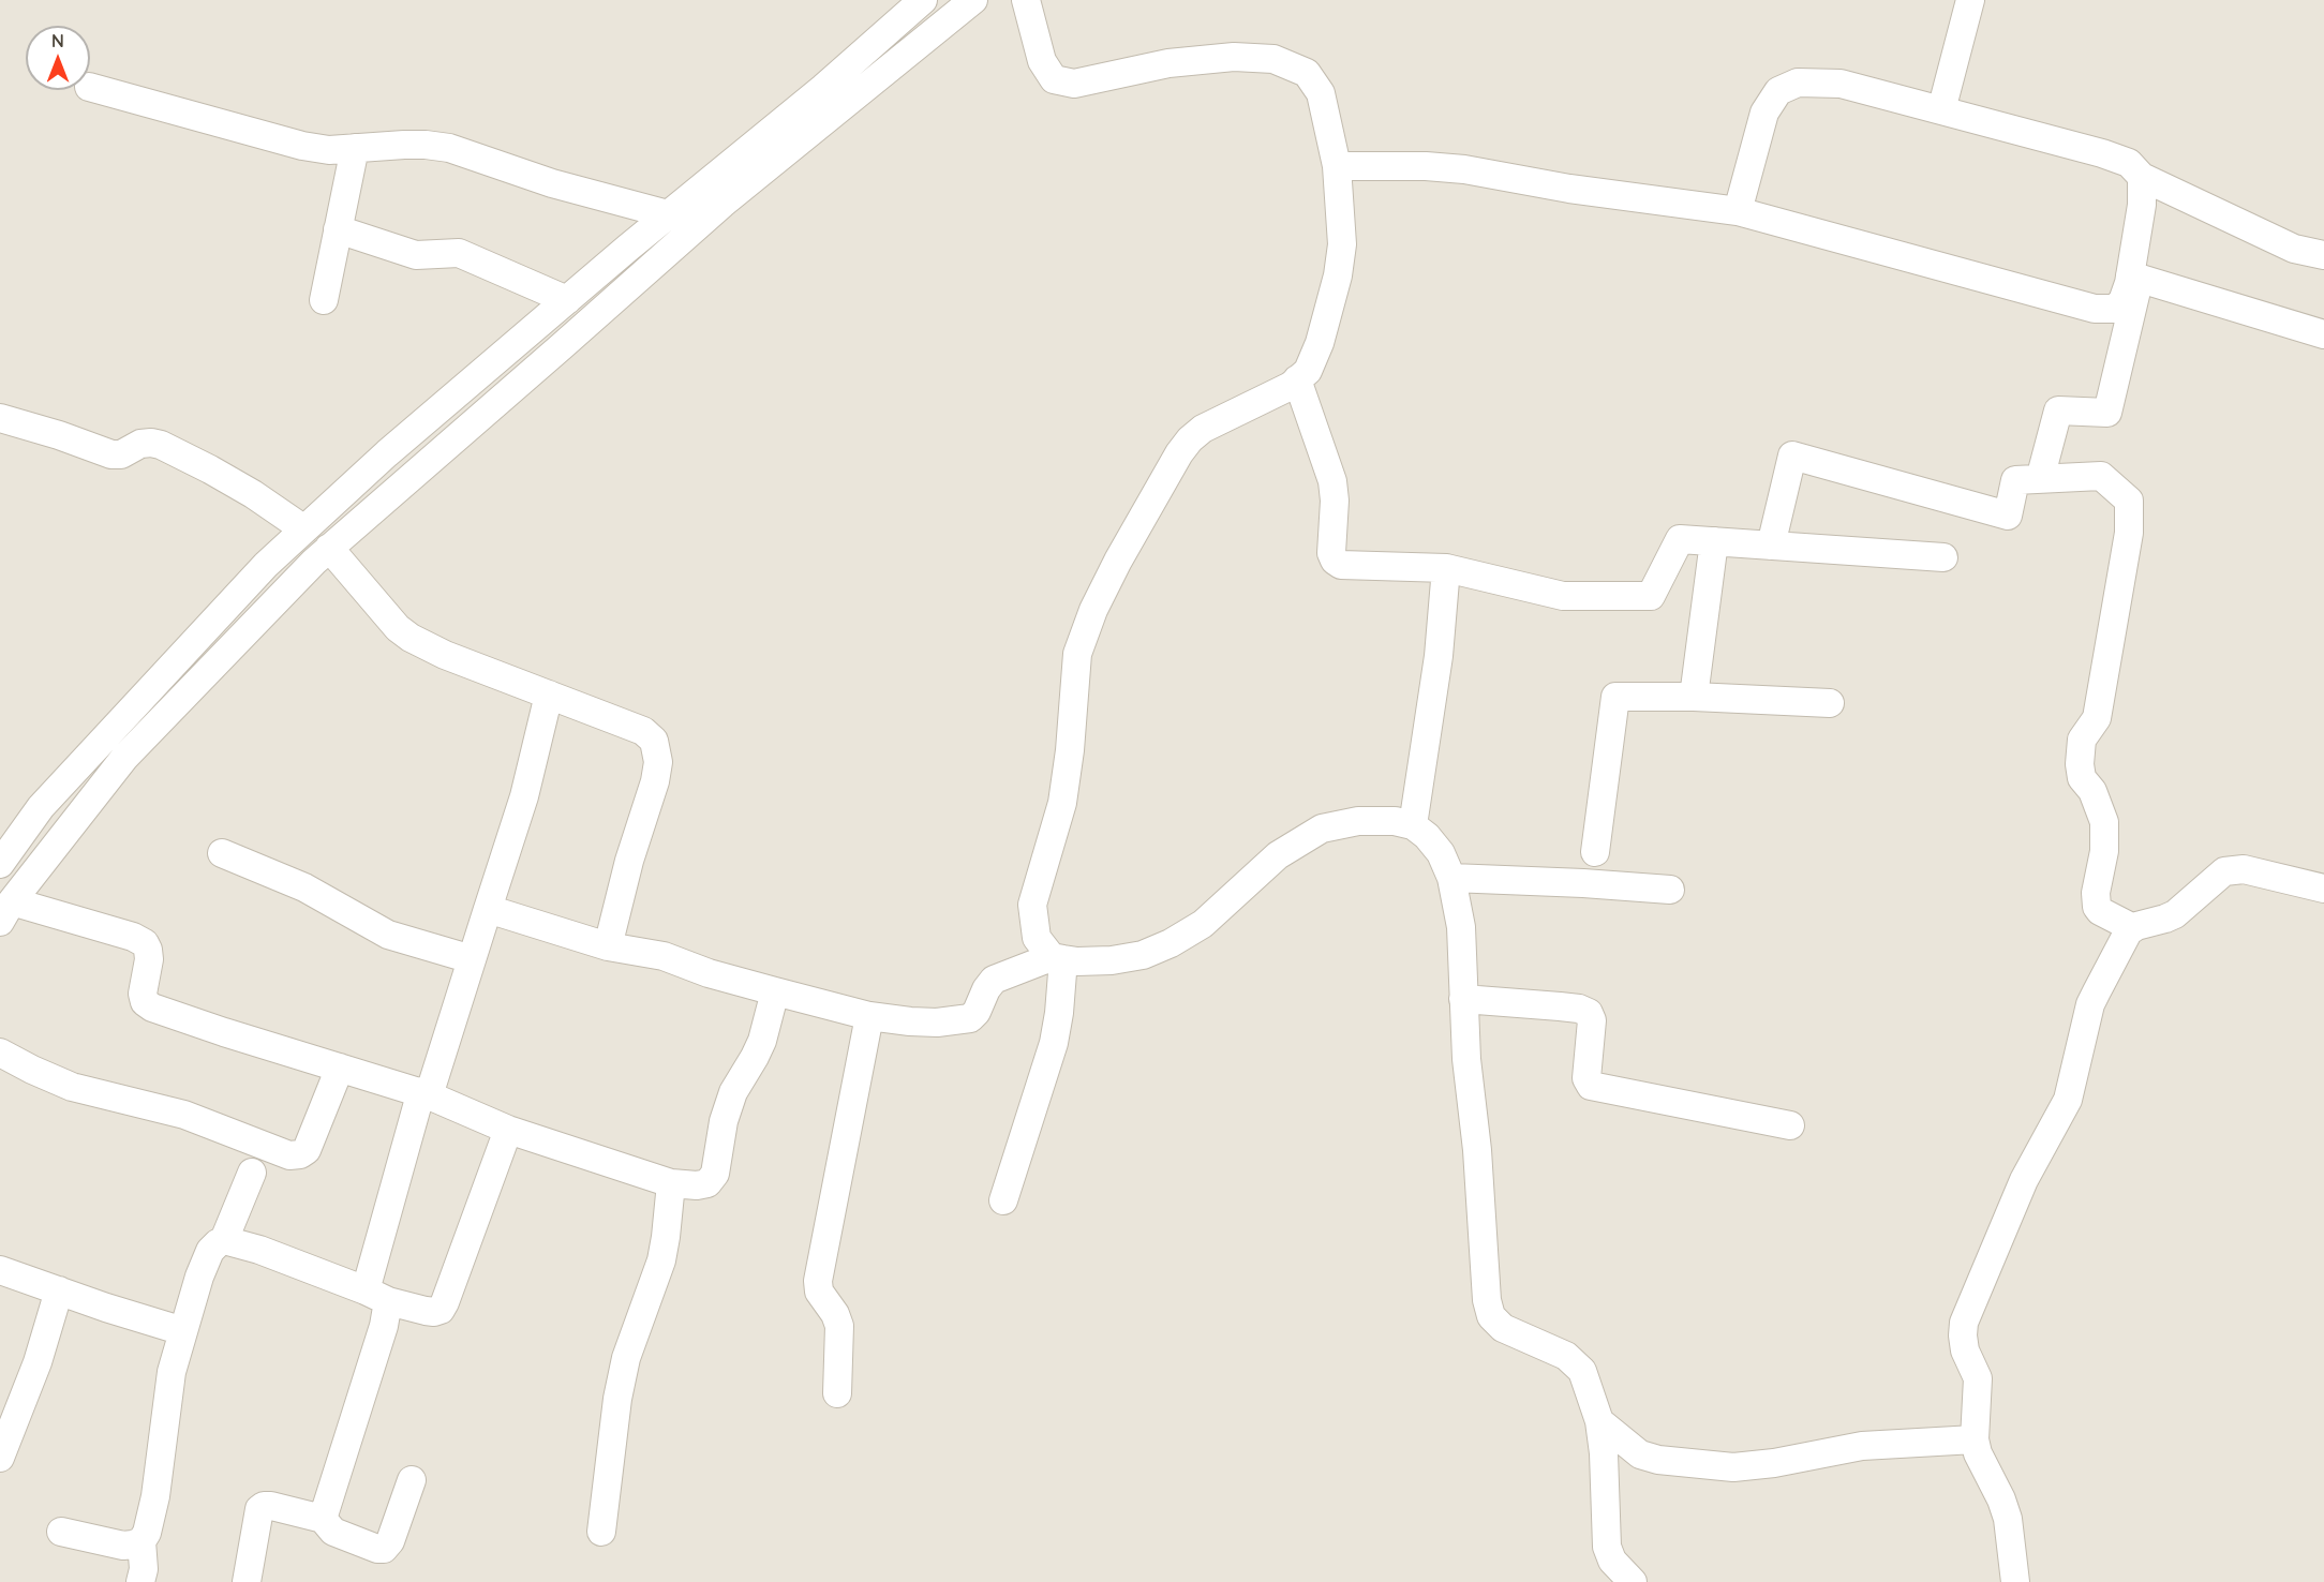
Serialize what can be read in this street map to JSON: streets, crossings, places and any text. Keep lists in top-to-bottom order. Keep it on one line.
{"north":"top"}
